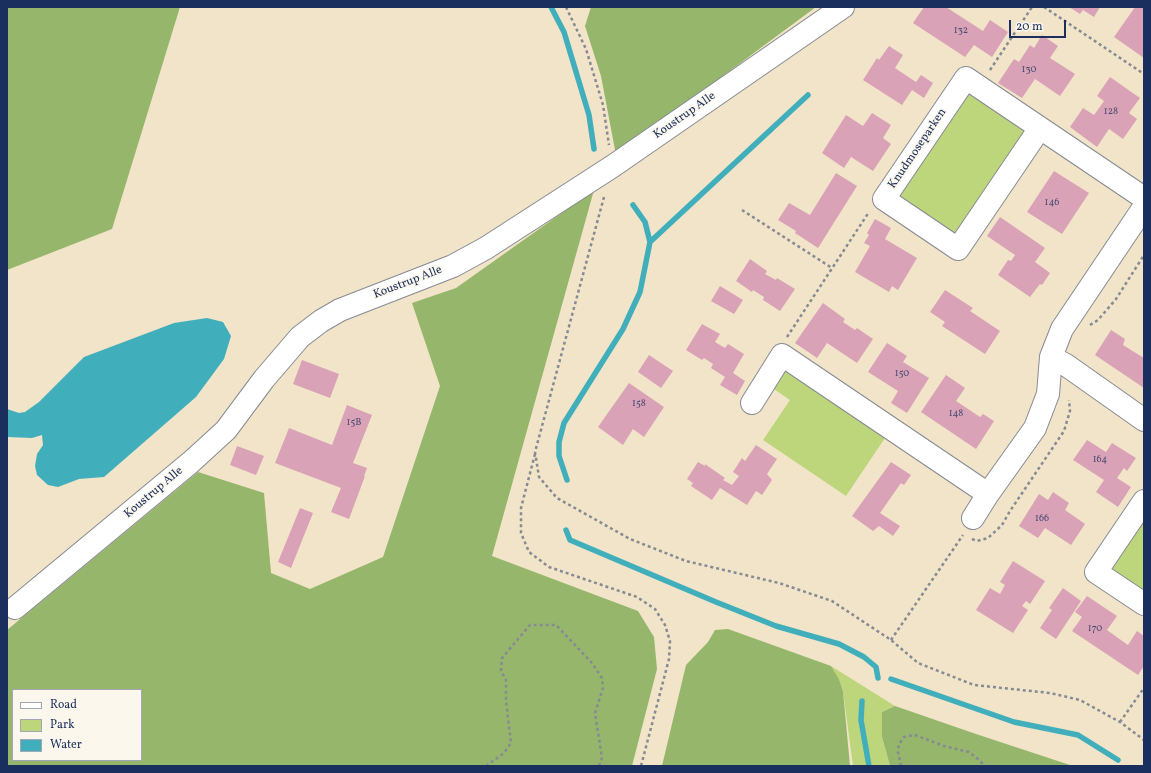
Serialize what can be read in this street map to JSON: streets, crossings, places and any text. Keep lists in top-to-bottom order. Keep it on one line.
{"streets":{"street":["Koustrup Alle","Knudmoseparken"]},"house_numbers":["132","130","128","146","150","158","148","15B","164","166","170"],"legend":["Road","Park","Water"],"scale_bar":"20 m"}
